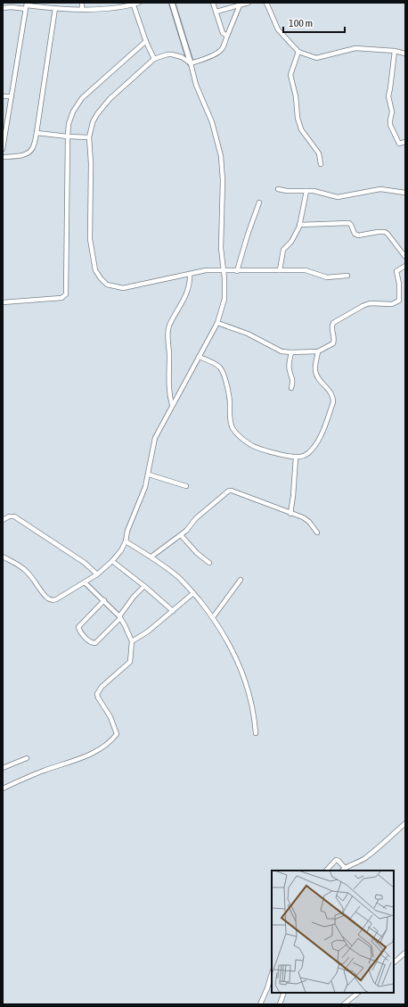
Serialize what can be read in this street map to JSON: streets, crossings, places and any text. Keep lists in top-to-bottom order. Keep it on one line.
{"scale_bar":"100 m"}
